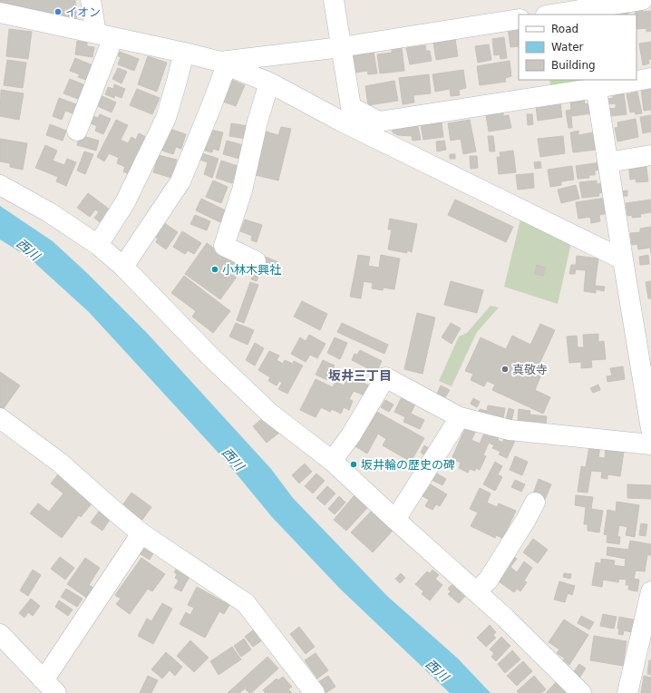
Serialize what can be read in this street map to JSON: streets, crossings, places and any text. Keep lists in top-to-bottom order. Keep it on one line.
{"districts":["坂井三丁目"],"water":["西川"],"places":["イオン","小林木興社","真敬寺","坂井輪の歴史の碑"],"legend":["Road","Water","Building"]}
